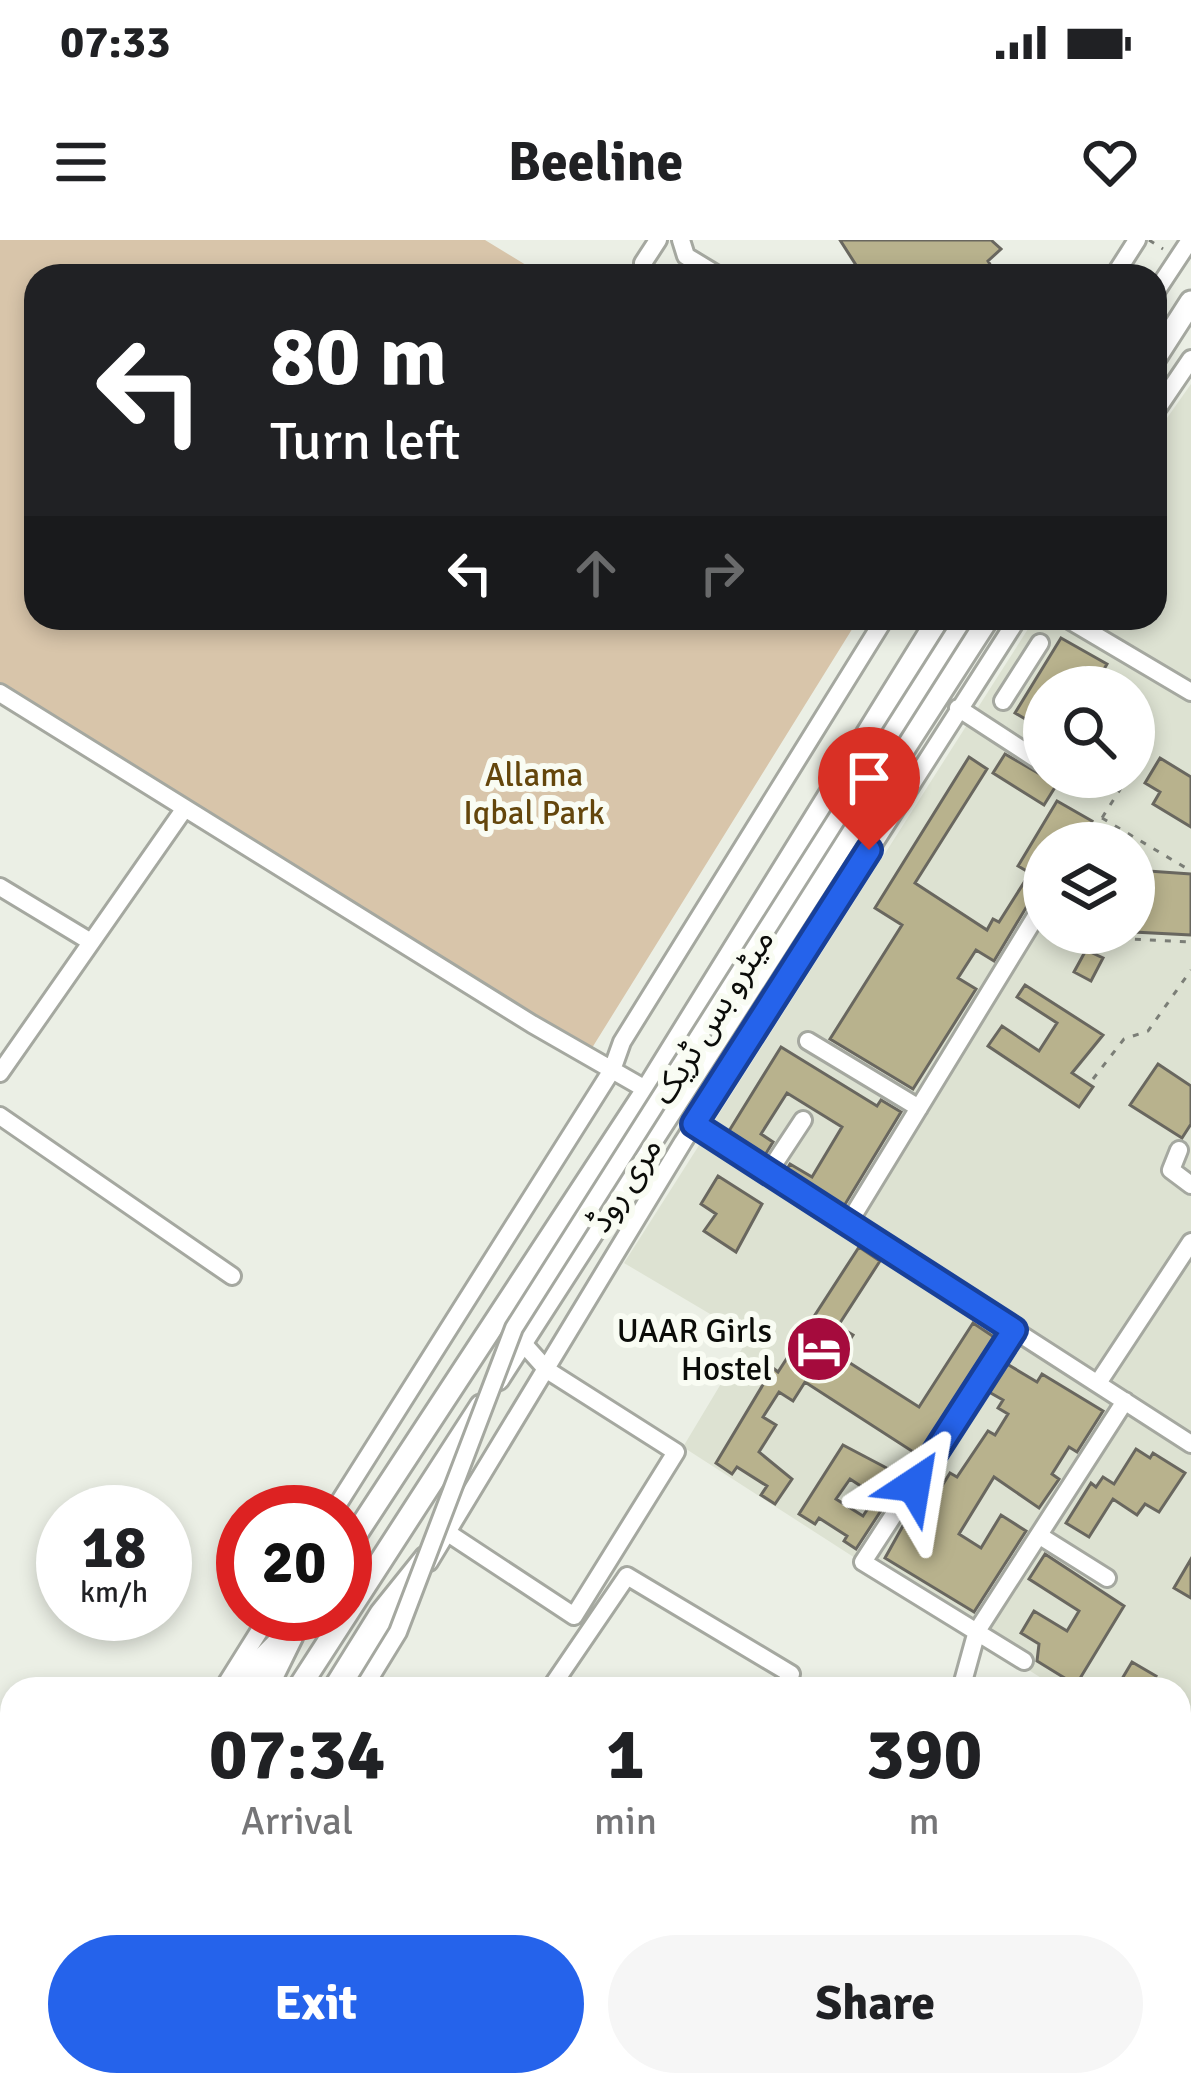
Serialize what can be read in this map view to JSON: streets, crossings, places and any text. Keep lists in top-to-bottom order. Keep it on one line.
{"streets":{"main road":["مری روڈ"],"street":["میٹرو بس ٹریک"]},"parks":["Allama Iqbal Park"],"places":{"hotel":["UAAR Girls Hostel"]},"page":{"status":"07:33","header":"Beeline","turn":["80 m","Turn left"],"speed":"18 km/h","limit":"20","eta":["07:34","Arrival","1","min","390","m"],"buttons":["Exit","Share"]}}
